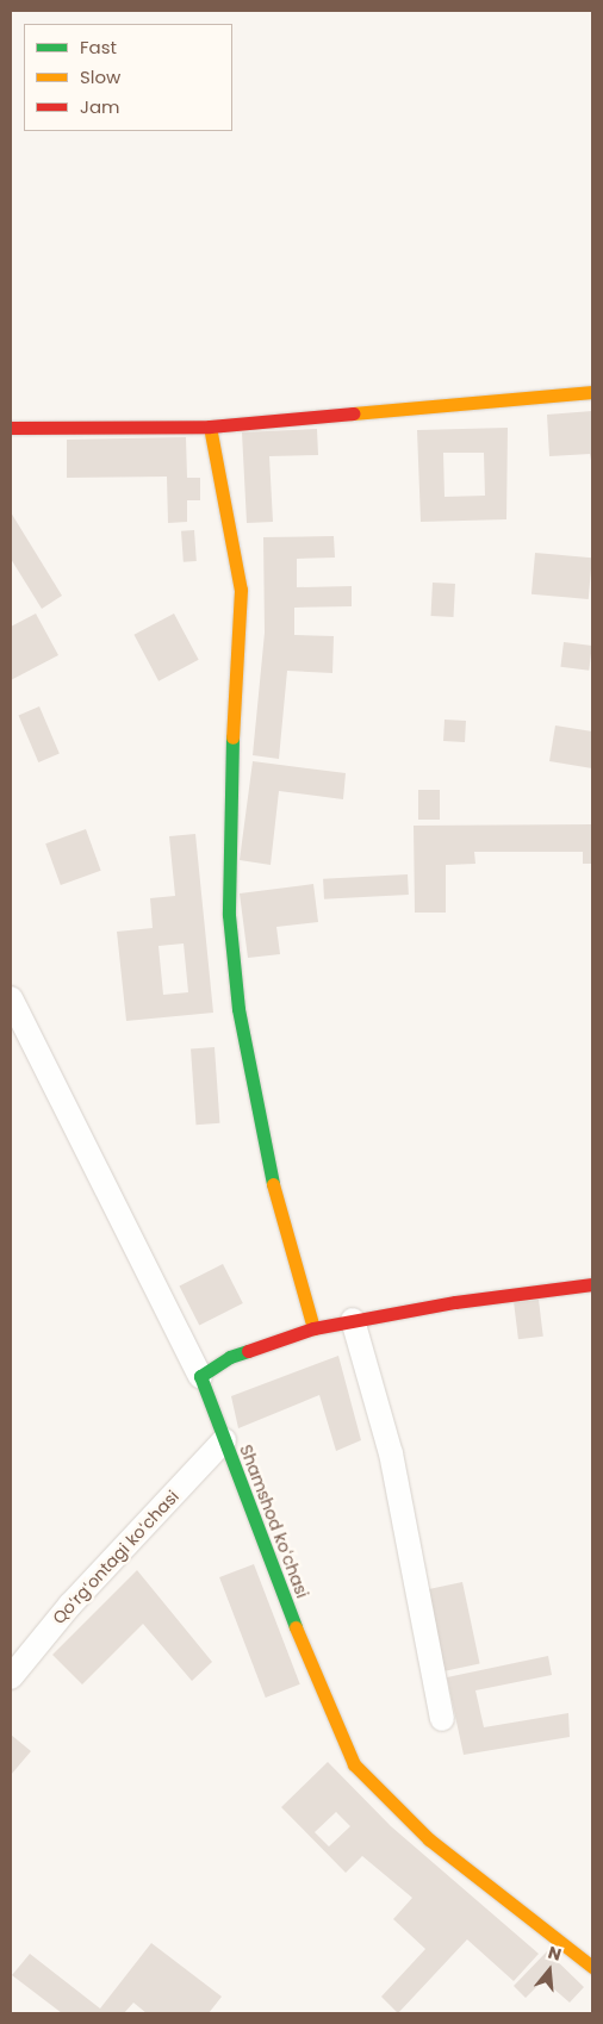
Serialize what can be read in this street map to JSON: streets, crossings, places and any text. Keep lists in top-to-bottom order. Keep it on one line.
{"streets":{"street":["Shamshod koʻchasi","Qoʻrgʻontagi koʻchasi"]},"crossings":[["Shamshod koʻchasi","Qoʻrgʻontagi koʻchasi"]],"legend":["Fast","Slow","Jam"],"north":"top"}
